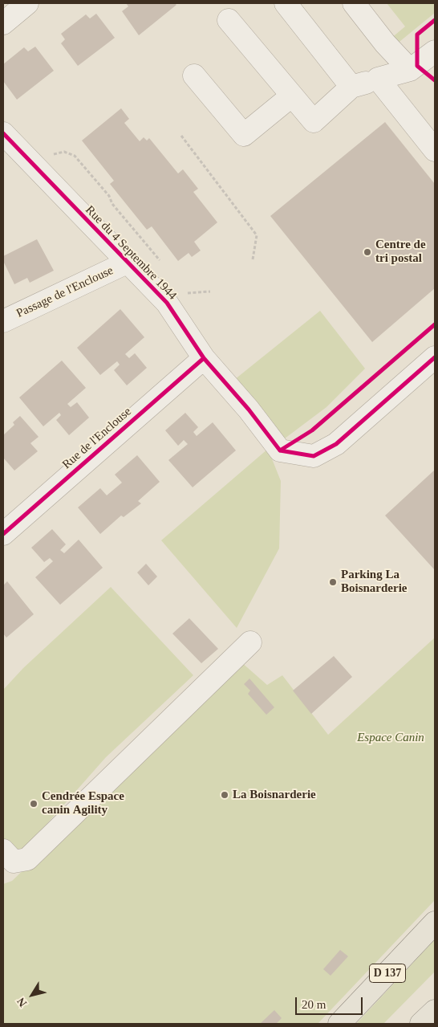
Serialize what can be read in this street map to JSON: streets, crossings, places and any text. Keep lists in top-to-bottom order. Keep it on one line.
{"streets":{"main road":["D 137"],"street":["Rue du 4 Septembre 1944","Passage de l'Enclouse","Rue de l'Enclouse"]},"crossings":[["Rue du 4 Septembre 1944","Passage de l'Enclouse"],["Rue du 4 Septembre 1944","Rue de l'Enclouse"]],"parks":["Espace Canin"],"places":["Centre de tri postal","Parking La Boisnarderie","La Boisnarderie","Cendrée Espace canin Agility"],"scale_bar":"20 m","north":"bottom left"}
